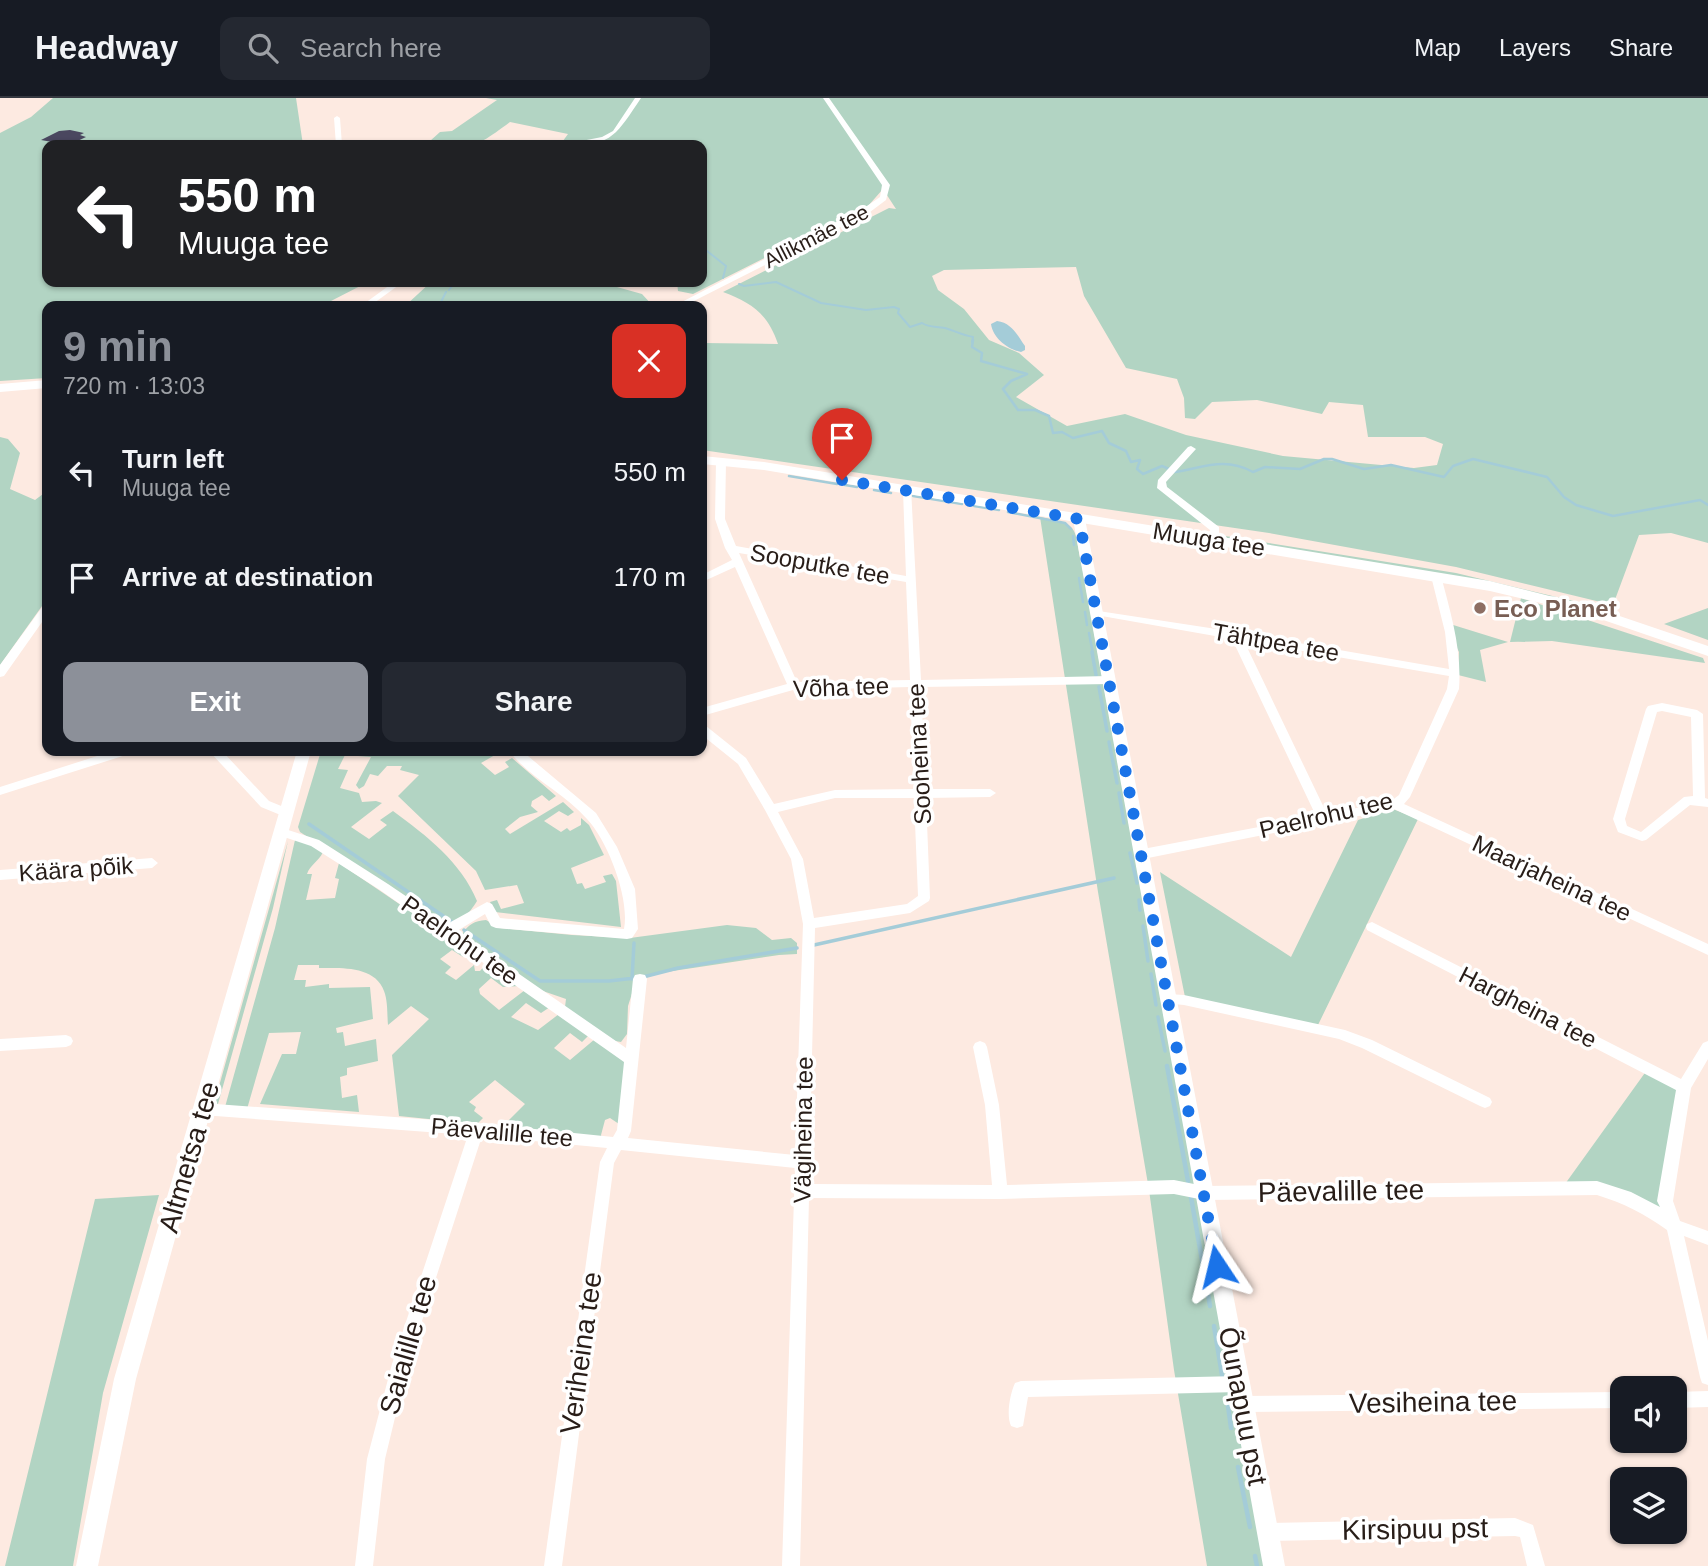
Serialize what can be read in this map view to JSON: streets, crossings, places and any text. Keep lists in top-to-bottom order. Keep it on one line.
{"streets":{"main road":["Muuga tee"],"street":["Allikmäe tee","Sooputke tee","Tähtpea tee","Võha tee","Sooheina tee","Paelrohu tee","Käära põik","Maarjaheina tee","Hargheina tee","Vägiheina tee","Päevalille tee","Altmetsa tee","Saialille tee","Veriheina tee","Vesiheina tee","Õunapuu pst","Kirsipuu pst"]},"crossings":[["Muuga tee","Sooheina tee"],["Muuga tee","Paelrohu tee"],["Muuga tee","Õunapuu pst"],["Sooputke tee","Sooheina tee"],["Tähtpea tee","Paelrohu tee"],["Tähtpea tee","Õunapuu pst"],["Võha tee","Sooheina tee"],["Võha tee","Õunapuu pst"],["Sooheina tee","Vägiheina tee"],["Paelrohu tee","Maarjaheina tee"],["Paelrohu tee","Altmetsa tee"],["Paelrohu tee","Õunapuu pst"],["Vägiheina tee","Päevalille tee"],["Päevalille tee","Altmetsa tee"],["Päevalille tee","Saialille tee"],["Päevalille tee","Veriheina tee"],["Päevalille tee","Õunapuu pst"],["Vesiheina tee","Õunapuu pst"],["Õunapuu pst","Kirsipuu pst"]],"places":["Eco Planet"],"page":{"header":"Headway","search":"Search here","nav":["Map","Layers","Share"],"turn":["550 m","Muuga tee"],"heading":["9 min","720 m · 13:03"],"list":[{"name":"Turn left","note":"Muuga tee","value":"550 m"},{"name":"Arrive at destination","value":"170 m"}],"buttons":["Exit","Share"]}}
